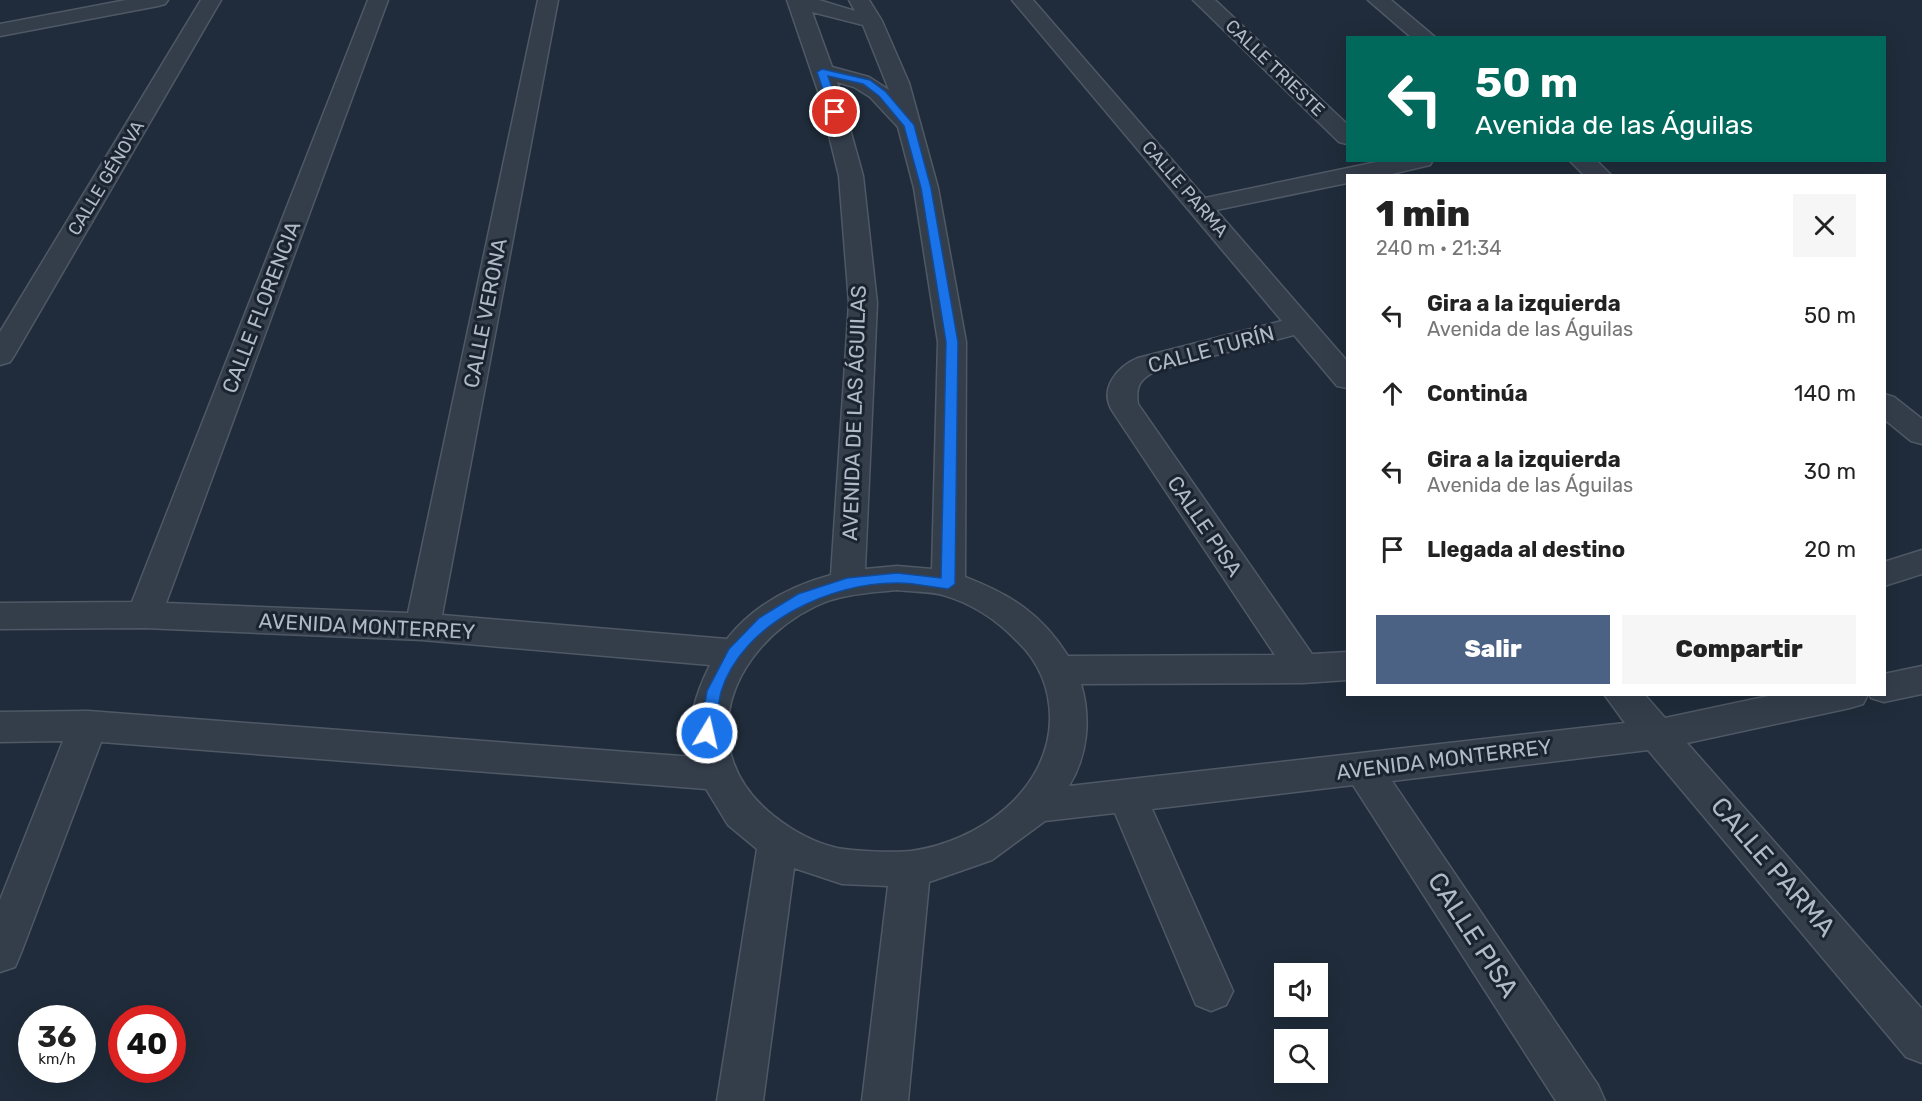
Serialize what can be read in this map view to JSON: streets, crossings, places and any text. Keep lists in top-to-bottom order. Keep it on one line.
{"streets":{"street":["CALLE TRIESTE","CALLE GÉNOVA","CALLE PARMA","CALLE FLORENCIA","CALLE VERONA","CALLE TURÍN","AVENIDA DE LAS ÁGUILAS","CALLE PISA","AVENIDA MONTERREY"]},"crossings":[["CALLE PARMA","CALLE TURÍN"],["CALLE PARMA","AVENIDA MONTERREY"],["CALLE FLORENCIA","AVENIDA MONTERREY"],["CALLE VERONA","AVENIDA MONTERREY"],["CALLE TURÍN","CALLE PISA"],["CALLE PISA","AVENIDA MONTERREY"]],"page":{"turn":["50 m","Avenida de las Águilas"],"heading":["1 min","240 m · 21:34"],"list":[{"name":"Gira a la izquierda","note":"Avenida de las Águilas","value":"50 m"},{"name":"Continúa","value":"140 m"},{"name":"Gira a la izquierda","note":"Avenida de las Águilas","value":"30 m"},{"name":"Llegada al destino","value":"20 m"}],"buttons":["Salir","Compartir"],"speed":"36 km/h","limit":"40"}}
